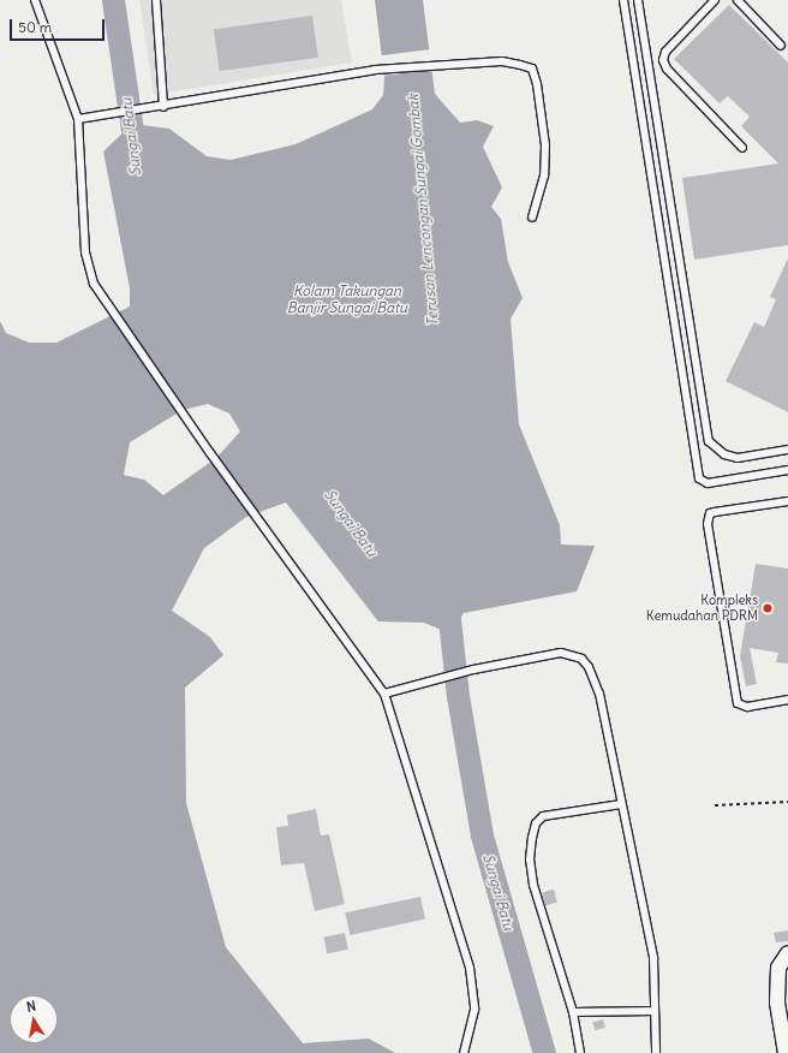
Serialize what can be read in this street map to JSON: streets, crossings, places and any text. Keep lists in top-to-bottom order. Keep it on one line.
{"water":["Sungai Batu","Terusan Lencongan Sungai Gombak","Kolam Takungan Banjir Sungai Batu"],"places":["Kompleks Kemudahan PDRM"],"scale_bar":"50 m","north":"top"}
